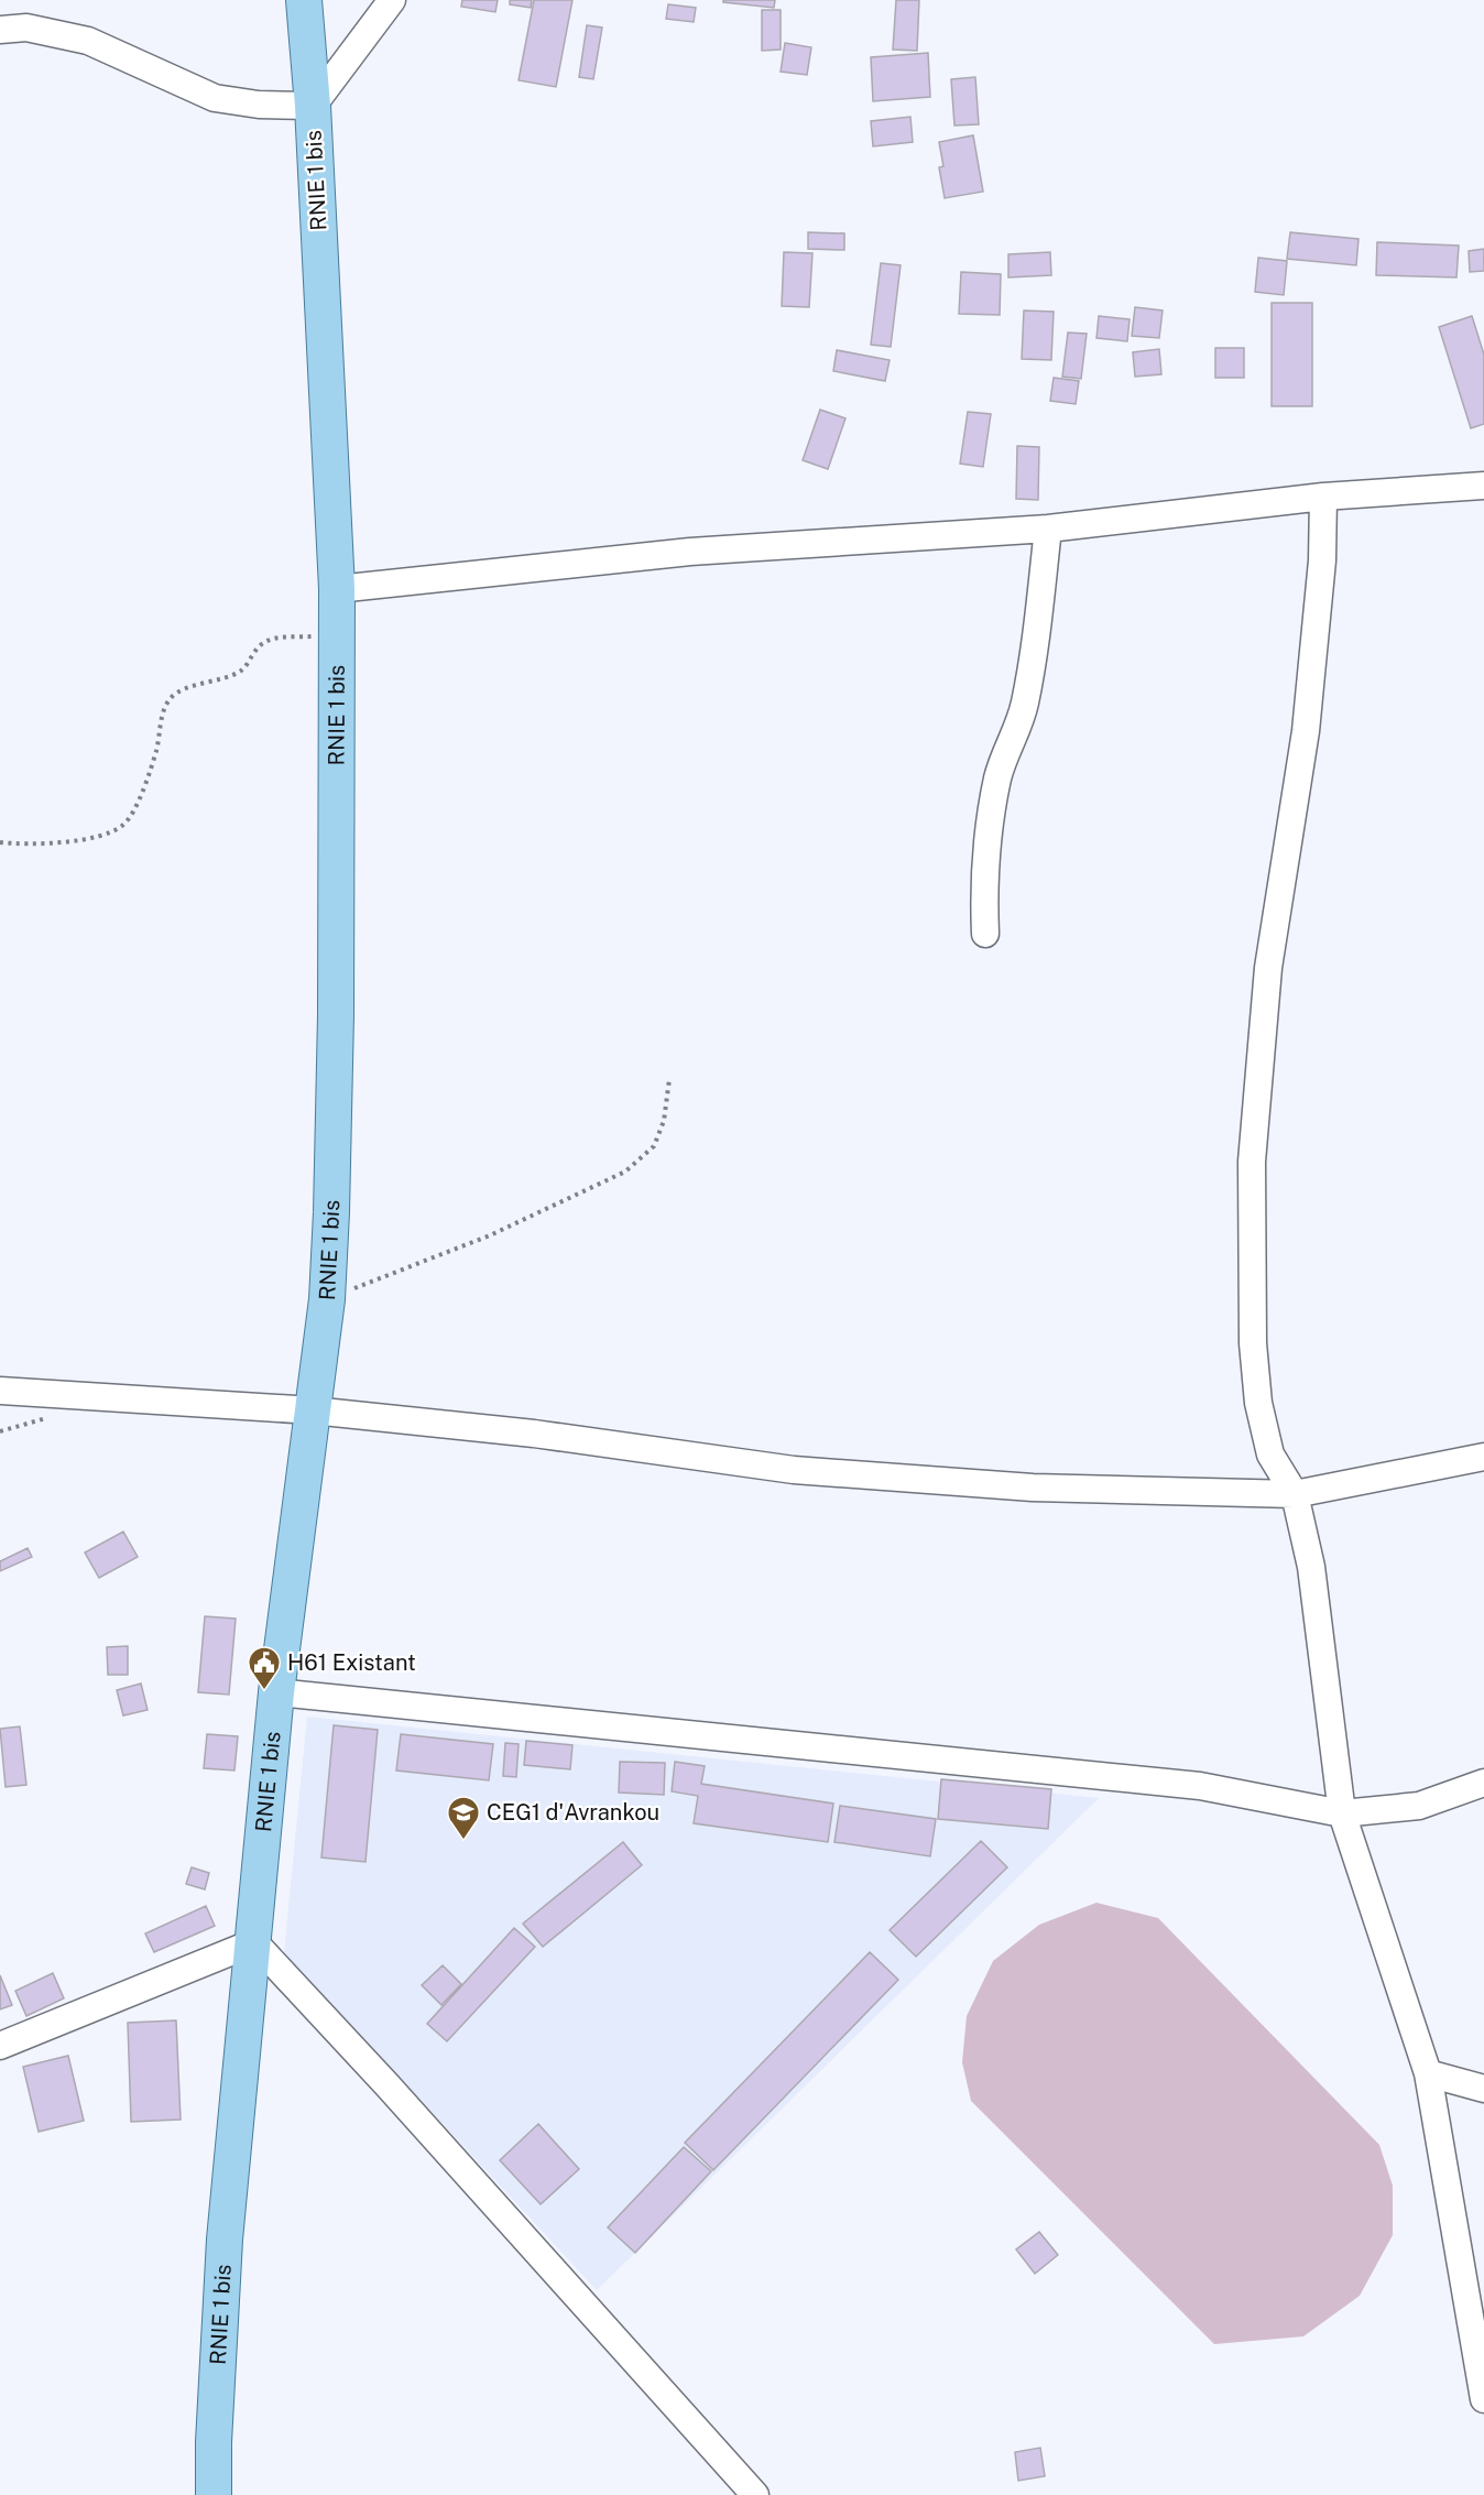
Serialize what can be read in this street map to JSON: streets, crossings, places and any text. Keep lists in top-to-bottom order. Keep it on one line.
{"streets":{"main road":["RNIE 1 bis"]},"places":{"public building":["H61 Existant"],"school or university":["CEG1 d'Avrankou"]}}
